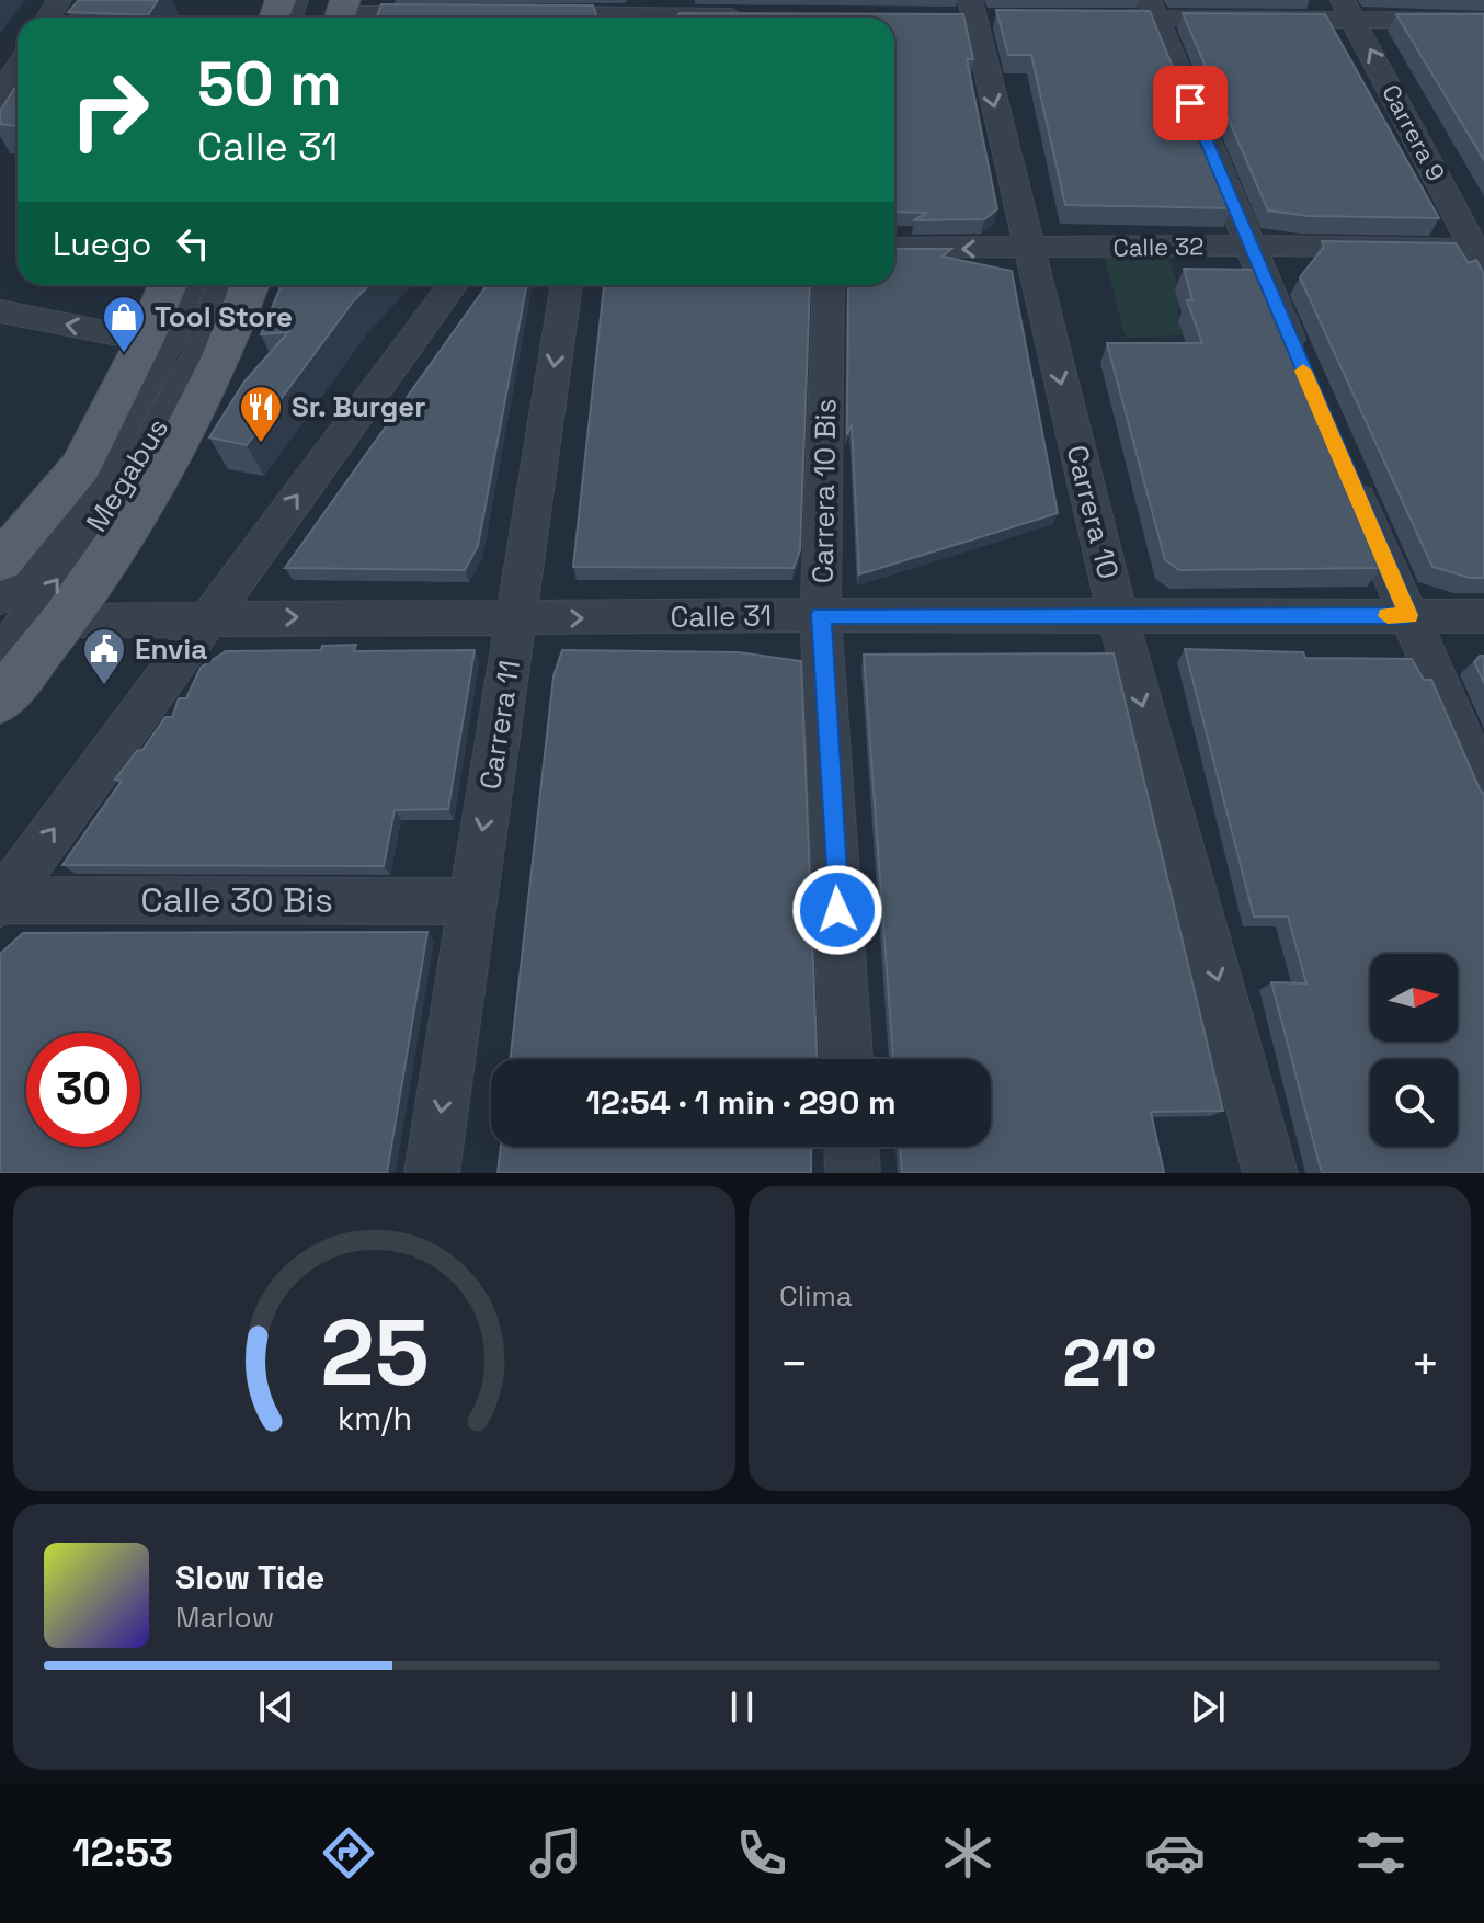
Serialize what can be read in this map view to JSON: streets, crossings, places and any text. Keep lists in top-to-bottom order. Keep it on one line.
{"streets":{"street":["Carrera 9","Calle 32","Megabus","Carrera 10 Bis","Carrera 10","Calle 31","Carrera 11","Calle 30 Bis"]},"crossings":[["Carrera 9","Calle 32"],["Calle 32","Carrera 10"],["Carrera 10 Bis","Calle 31"],["Carrera 10","Calle 31"],["Calle 31","Carrera 11"],["Carrera 11","Calle 30 Bis"]],"one_way":["Calle 31","Carrera 11"],"places":{"shop":["Tool Store"],"restaurant":["Sr. Burger"],"public building":["Envia"]},"north":"right","page":{"turn":["50 m","Calle 31"],"then":"Luego","limit":"30","trip":"12:54 · 1 min · 290 m","tile":"Clima","heat":["−","21°","+"],"song":["Slow Tide","Marlow"],"tabs":"12:53","gauge":["25","km/h"]}}
